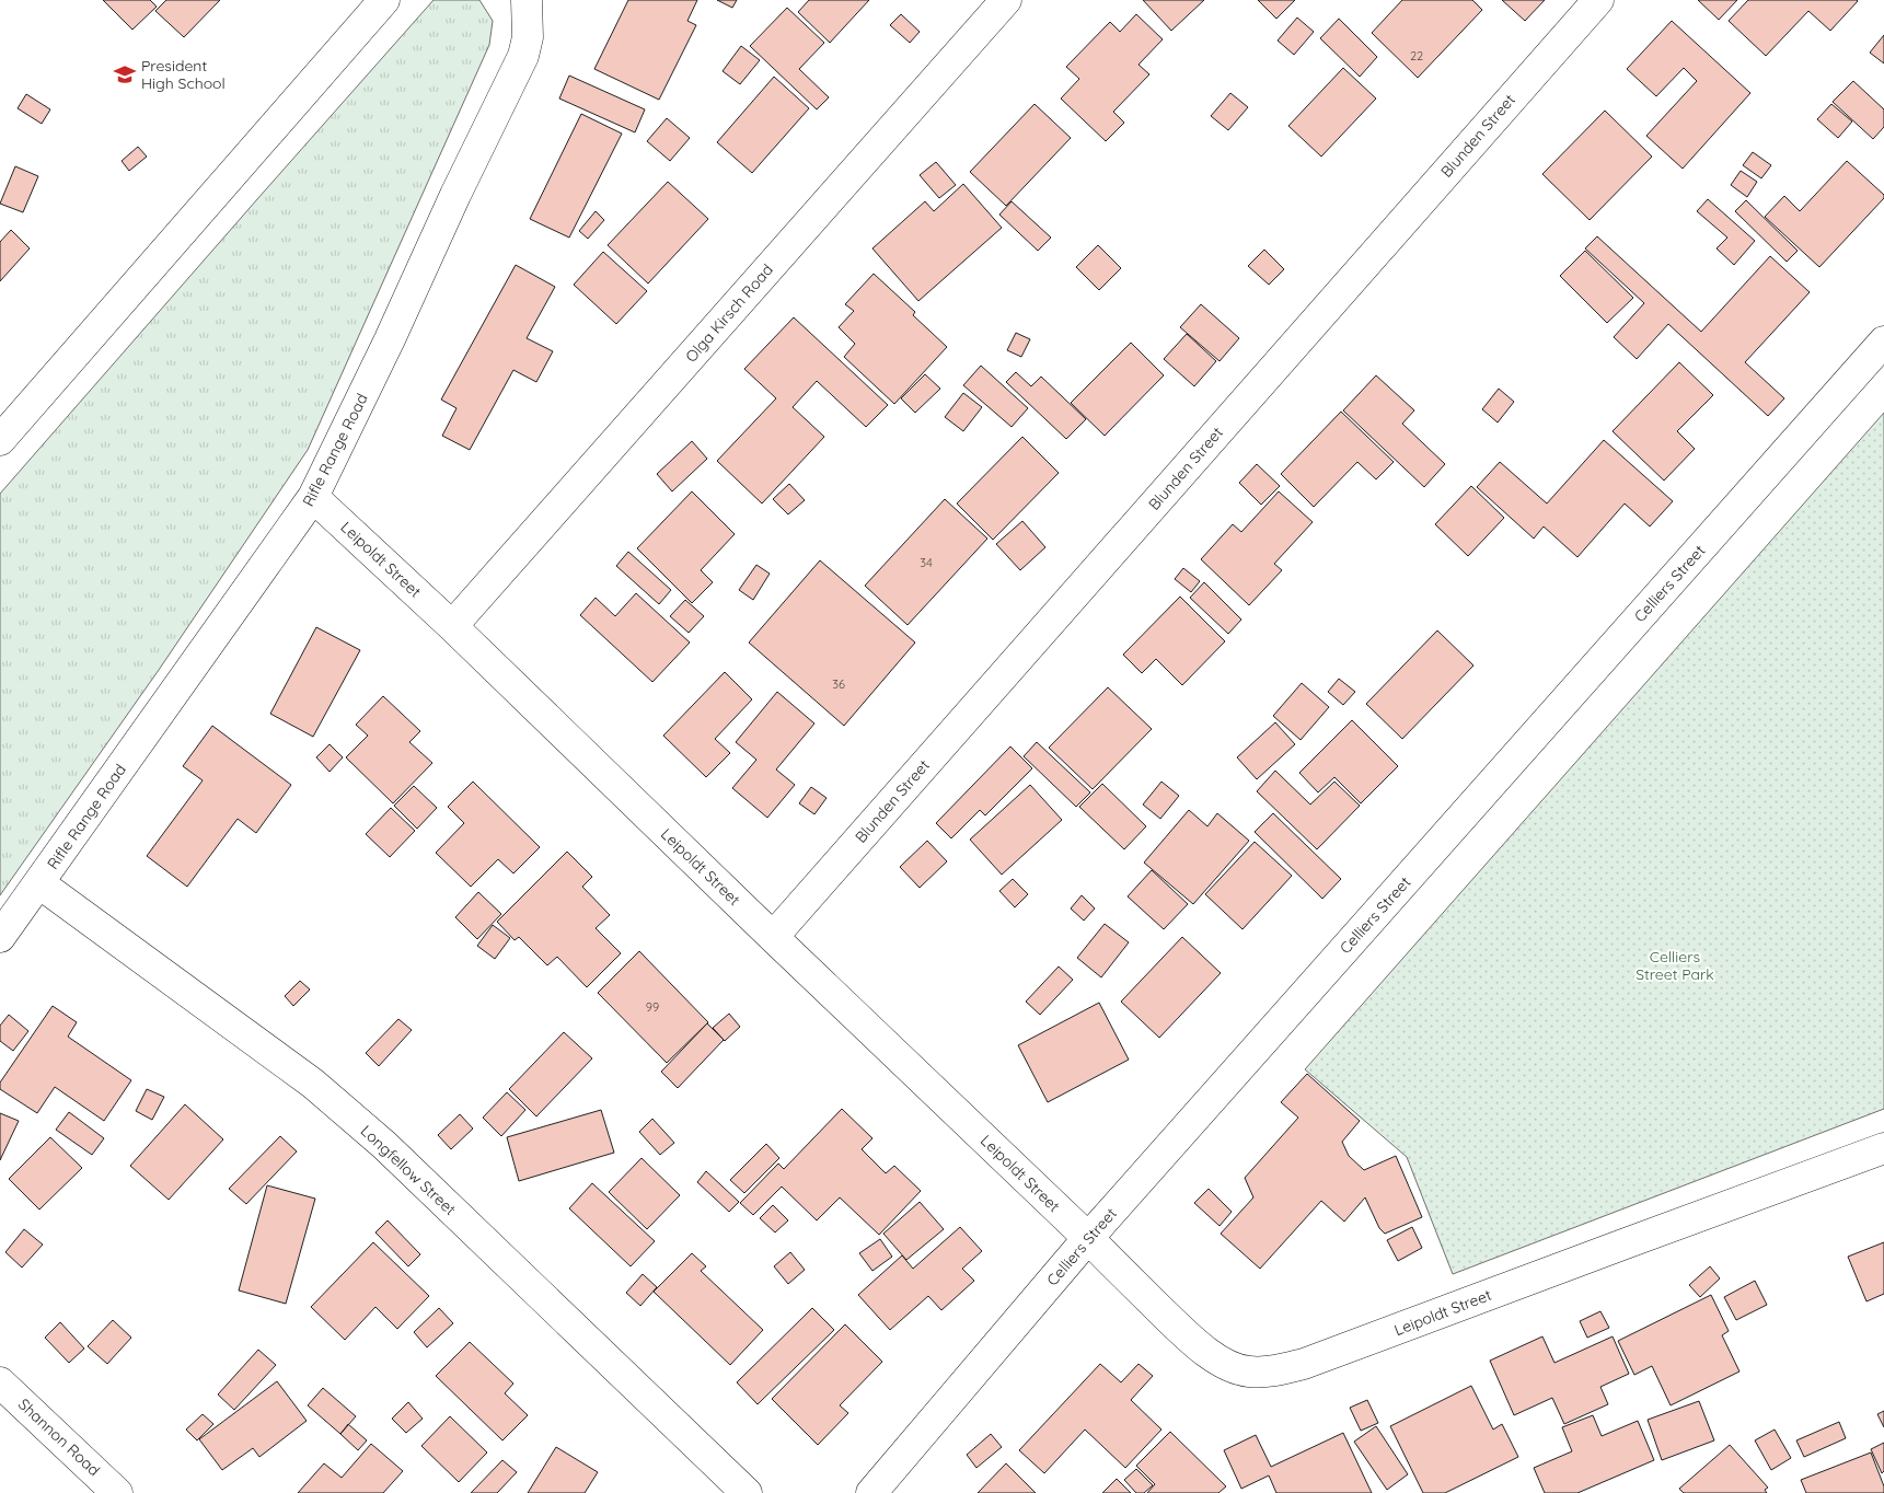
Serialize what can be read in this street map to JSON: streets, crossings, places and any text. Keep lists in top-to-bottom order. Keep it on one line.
{"streets":{"street":["Blunden Street","Olga Kirsch Road","Rifle Range Road","Leipoldt Street","Celliers Street","Longfellow Street","Shannon Road"]},"crossings":[["Blunden Street","Leipoldt Street"],["Olga Kirsch Road","Leipoldt Street"],["Rifle Range Road","Leipoldt Street"],["Rifle Range Road","Longfellow Street"],["Leipoldt Street","Celliers Street"]],"parks":["Celliers Street Park"],"places":{"school or university":["President High School"]},"house_numbers":["22","34","36","99"]}
